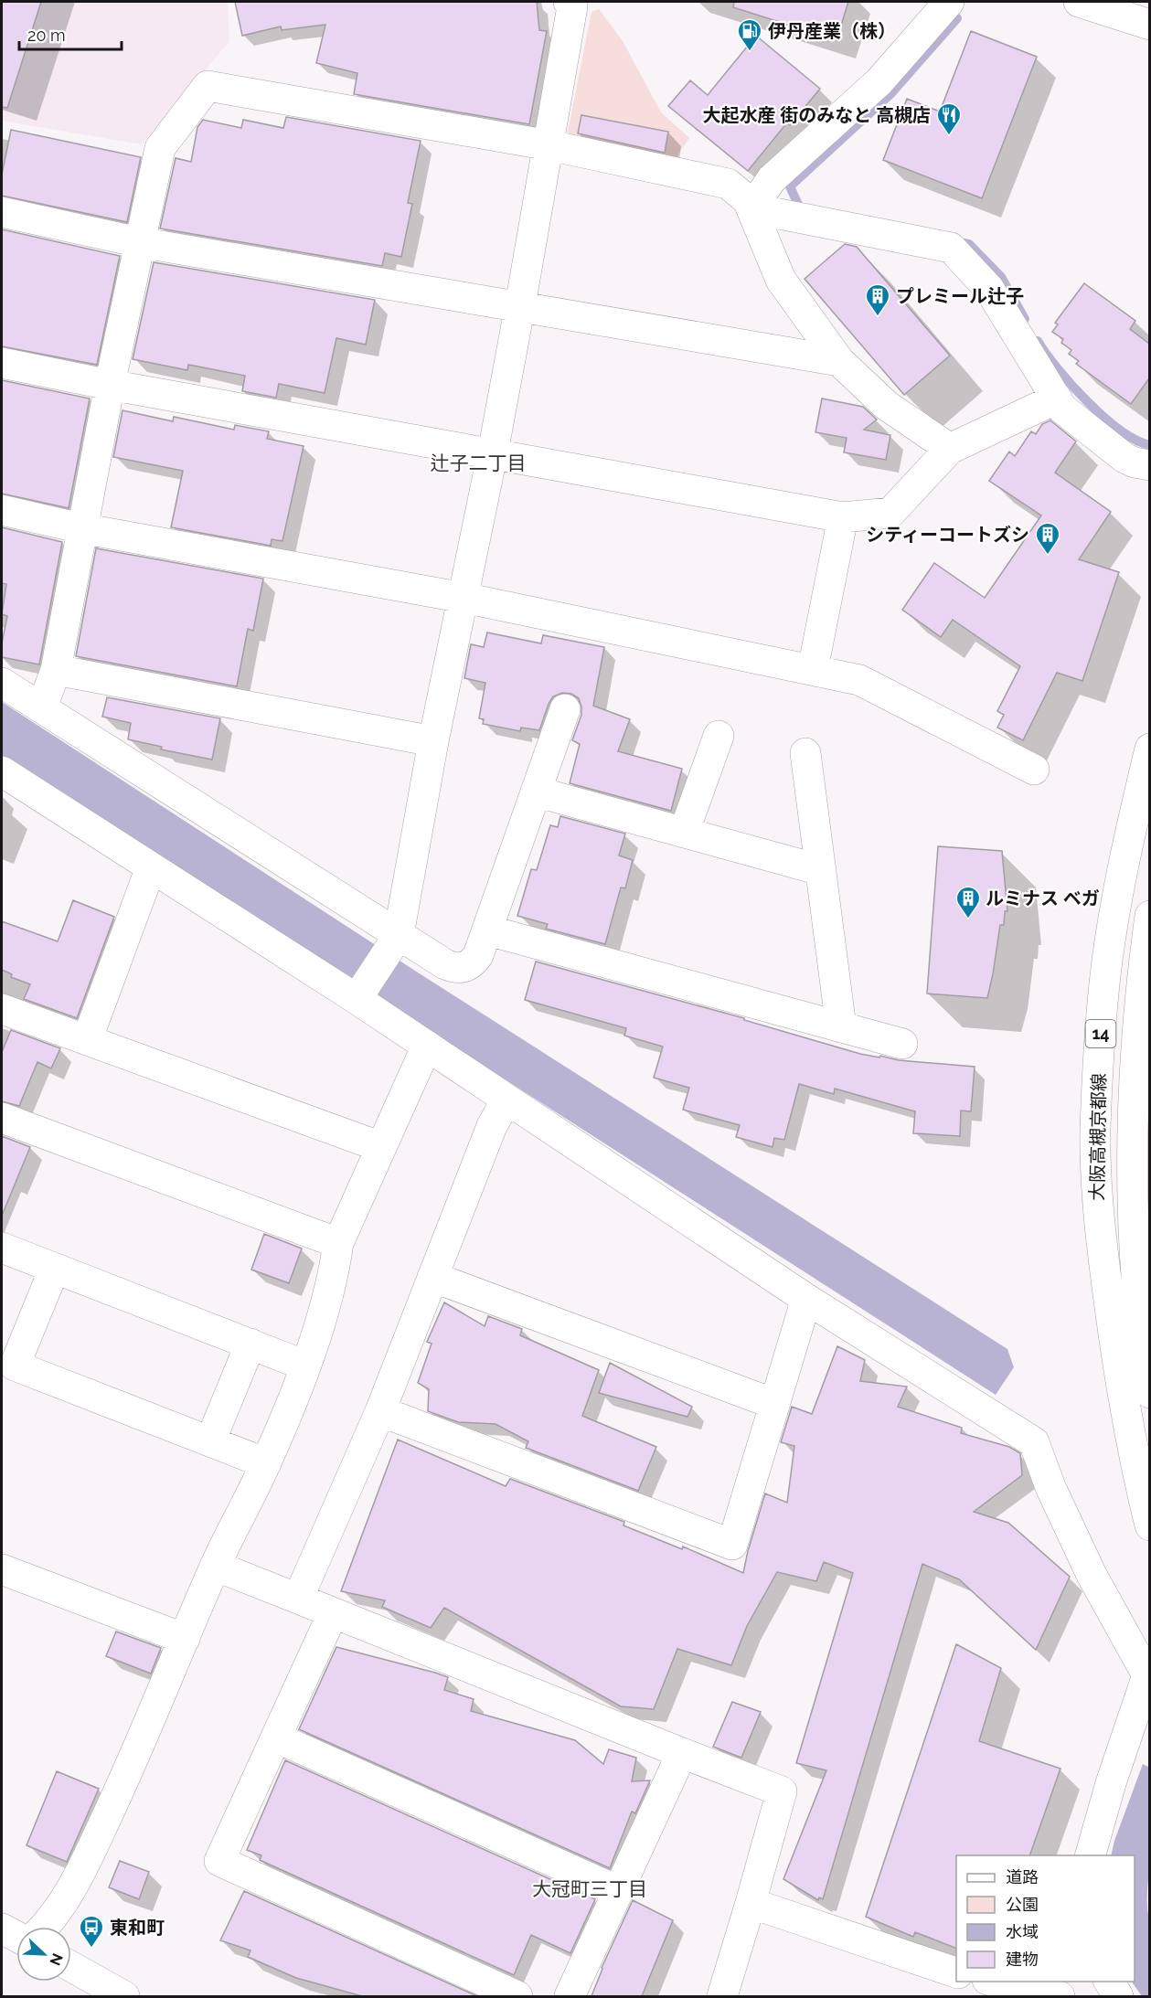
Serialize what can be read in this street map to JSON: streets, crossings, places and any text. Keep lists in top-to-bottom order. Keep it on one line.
{"streets":{"main road":["14","大阪高槻京都線"]},"districts":["辻子二丁目","大冠町三丁目"],"places":{"fuel station":["伊丹産業（株）"],"restaurant":["大起水産 街のみなと 高槻店"],"building":["プレミール辻子","シティーコートズシ","ルミナス ベガ"],"bus stop":["東和町"]},"legend":["道路","公園","水域","建物"],"scale_bar":"20 m","north":"bottom right"}
